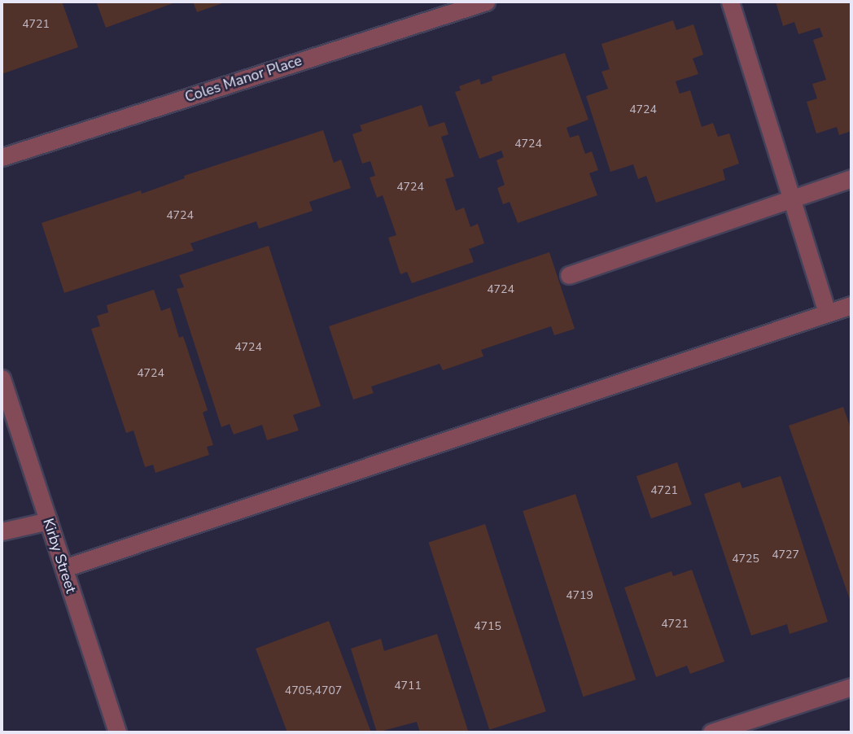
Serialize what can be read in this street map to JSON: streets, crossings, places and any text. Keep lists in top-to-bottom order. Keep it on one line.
{"streets":{"street":["Coles Manor Place","Kirby Street"]},"house_numbers":["4721","4724","4724","4724","4724","4724","4724","4724","4721","4727","4725","4719","4721","4715","4711","4705,4707"]}
